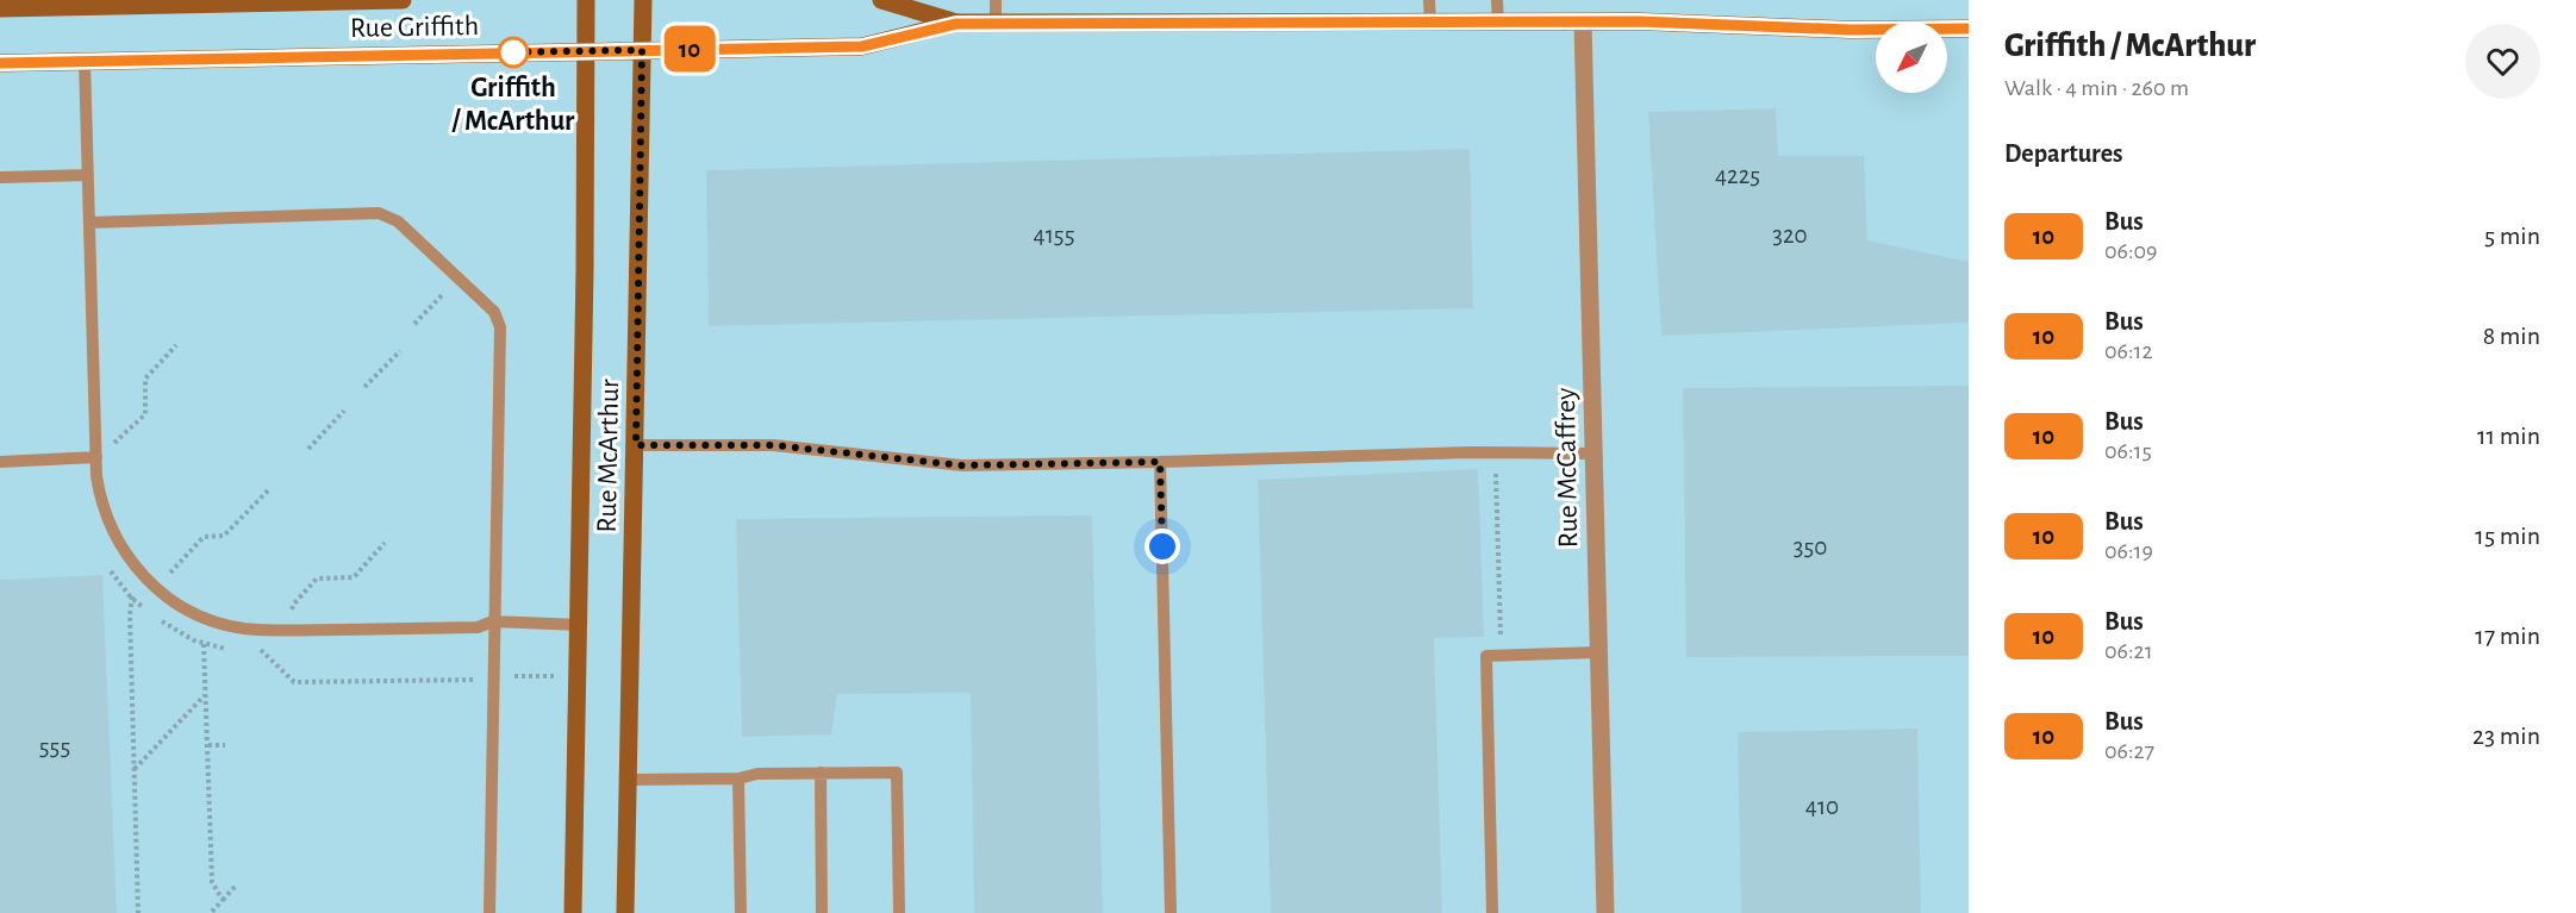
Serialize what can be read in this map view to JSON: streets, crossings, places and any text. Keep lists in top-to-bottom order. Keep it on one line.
{"streets":{"street":["Rue Griffith","Rue McArthur","Rue McCaffrey"]},"crossings":[["Rue Griffith","Rue McArthur"],["Rue Griffith","Rue McCaffrey"]],"places":["Griffith / McArthur"],"lines":["bus line 10"],"house_numbers":["4225","4155","320","350","555","410"],"north":"bottom left","page":{"on_map":"10","heading":[["Griffith / McArthur","Walk · 4 min · 260 m"],"Departures"],"list":[{"mark":"10","name":"Bus","note":"06:09","value":"5 min"},{"mark":"10","name":"Bus","note":"06:12","value":"8 min"},{"mark":"10","name":"Bus","note":"06:15","value":"11 min"},{"mark":"10","name":"Bus","note":"06:19","value":"15 min"},{"mark":"10","name":"Bus","note":"06:21","value":"17 min"},{"mark":"10","name":"Bus","note":"06:27","value":"23 min"}]}}
